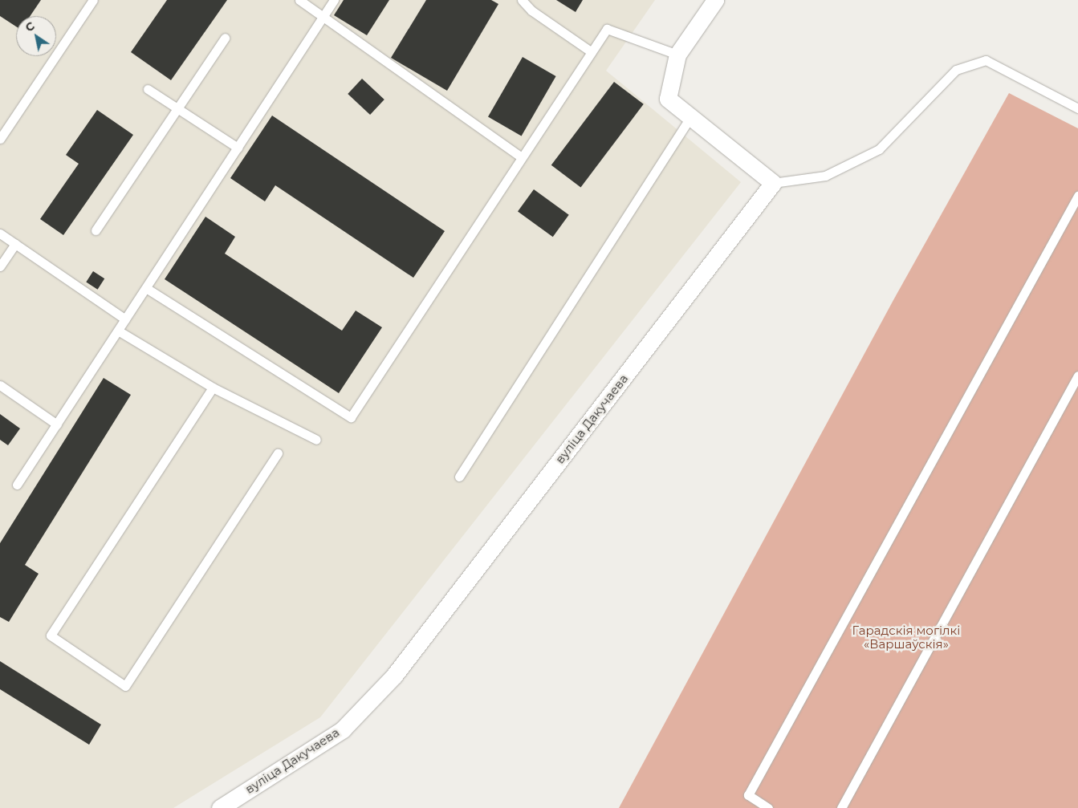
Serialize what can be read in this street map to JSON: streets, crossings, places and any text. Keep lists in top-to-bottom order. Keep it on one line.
{"streets":{"street":["вуліца Дакучаева"]},"parks":["Гарадскія могілкі «Варшаўскія»"],"north":"top left"}
